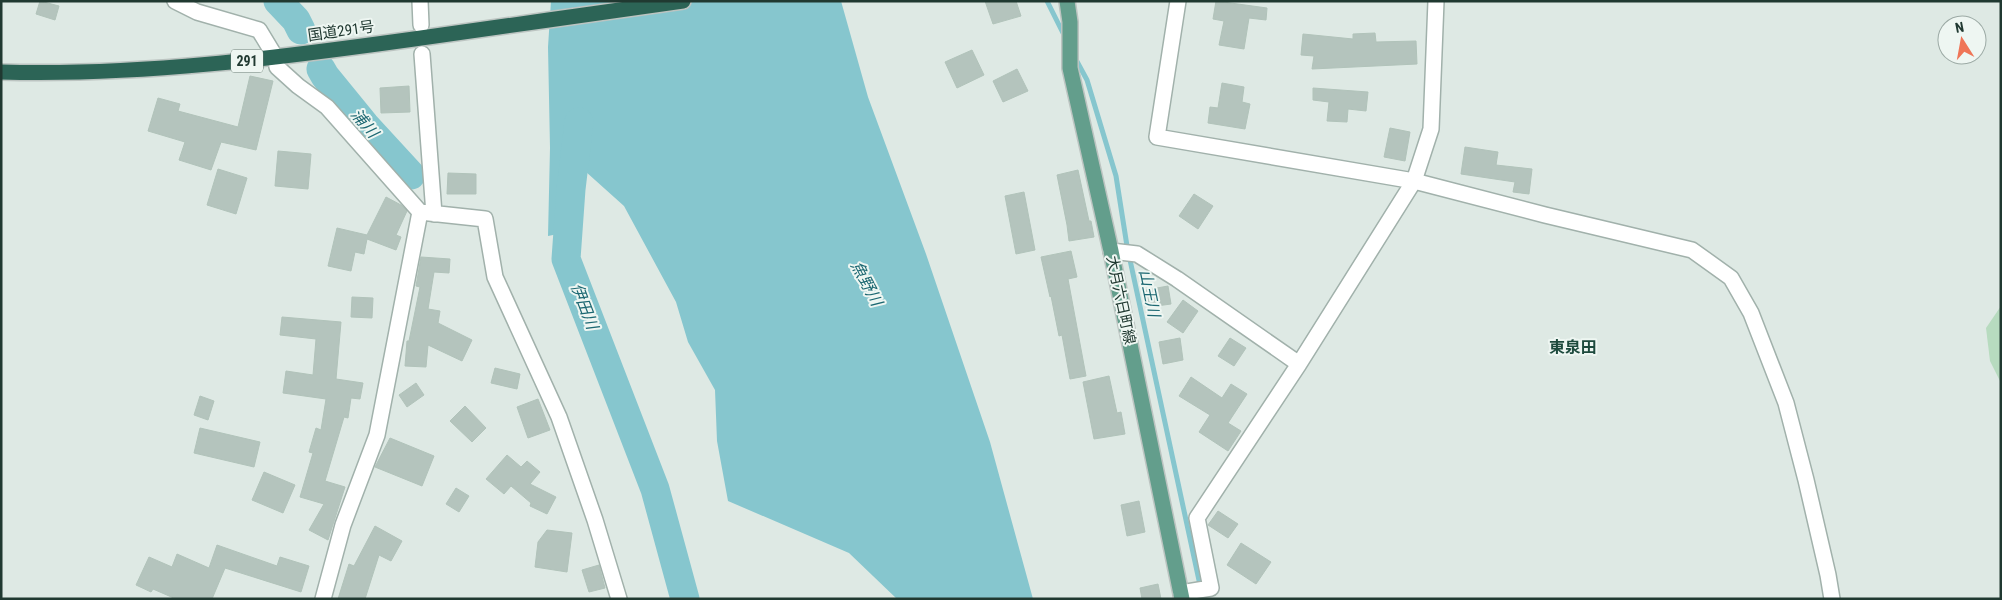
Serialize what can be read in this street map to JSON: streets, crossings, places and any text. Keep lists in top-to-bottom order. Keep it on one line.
{"streets":{"highway":["国道291号","291"],"main road":["大月六日町線"]},"districts":["東泉田"],"water":["浦川","魚野川","山王川","伊田川"],"north":"top"}
